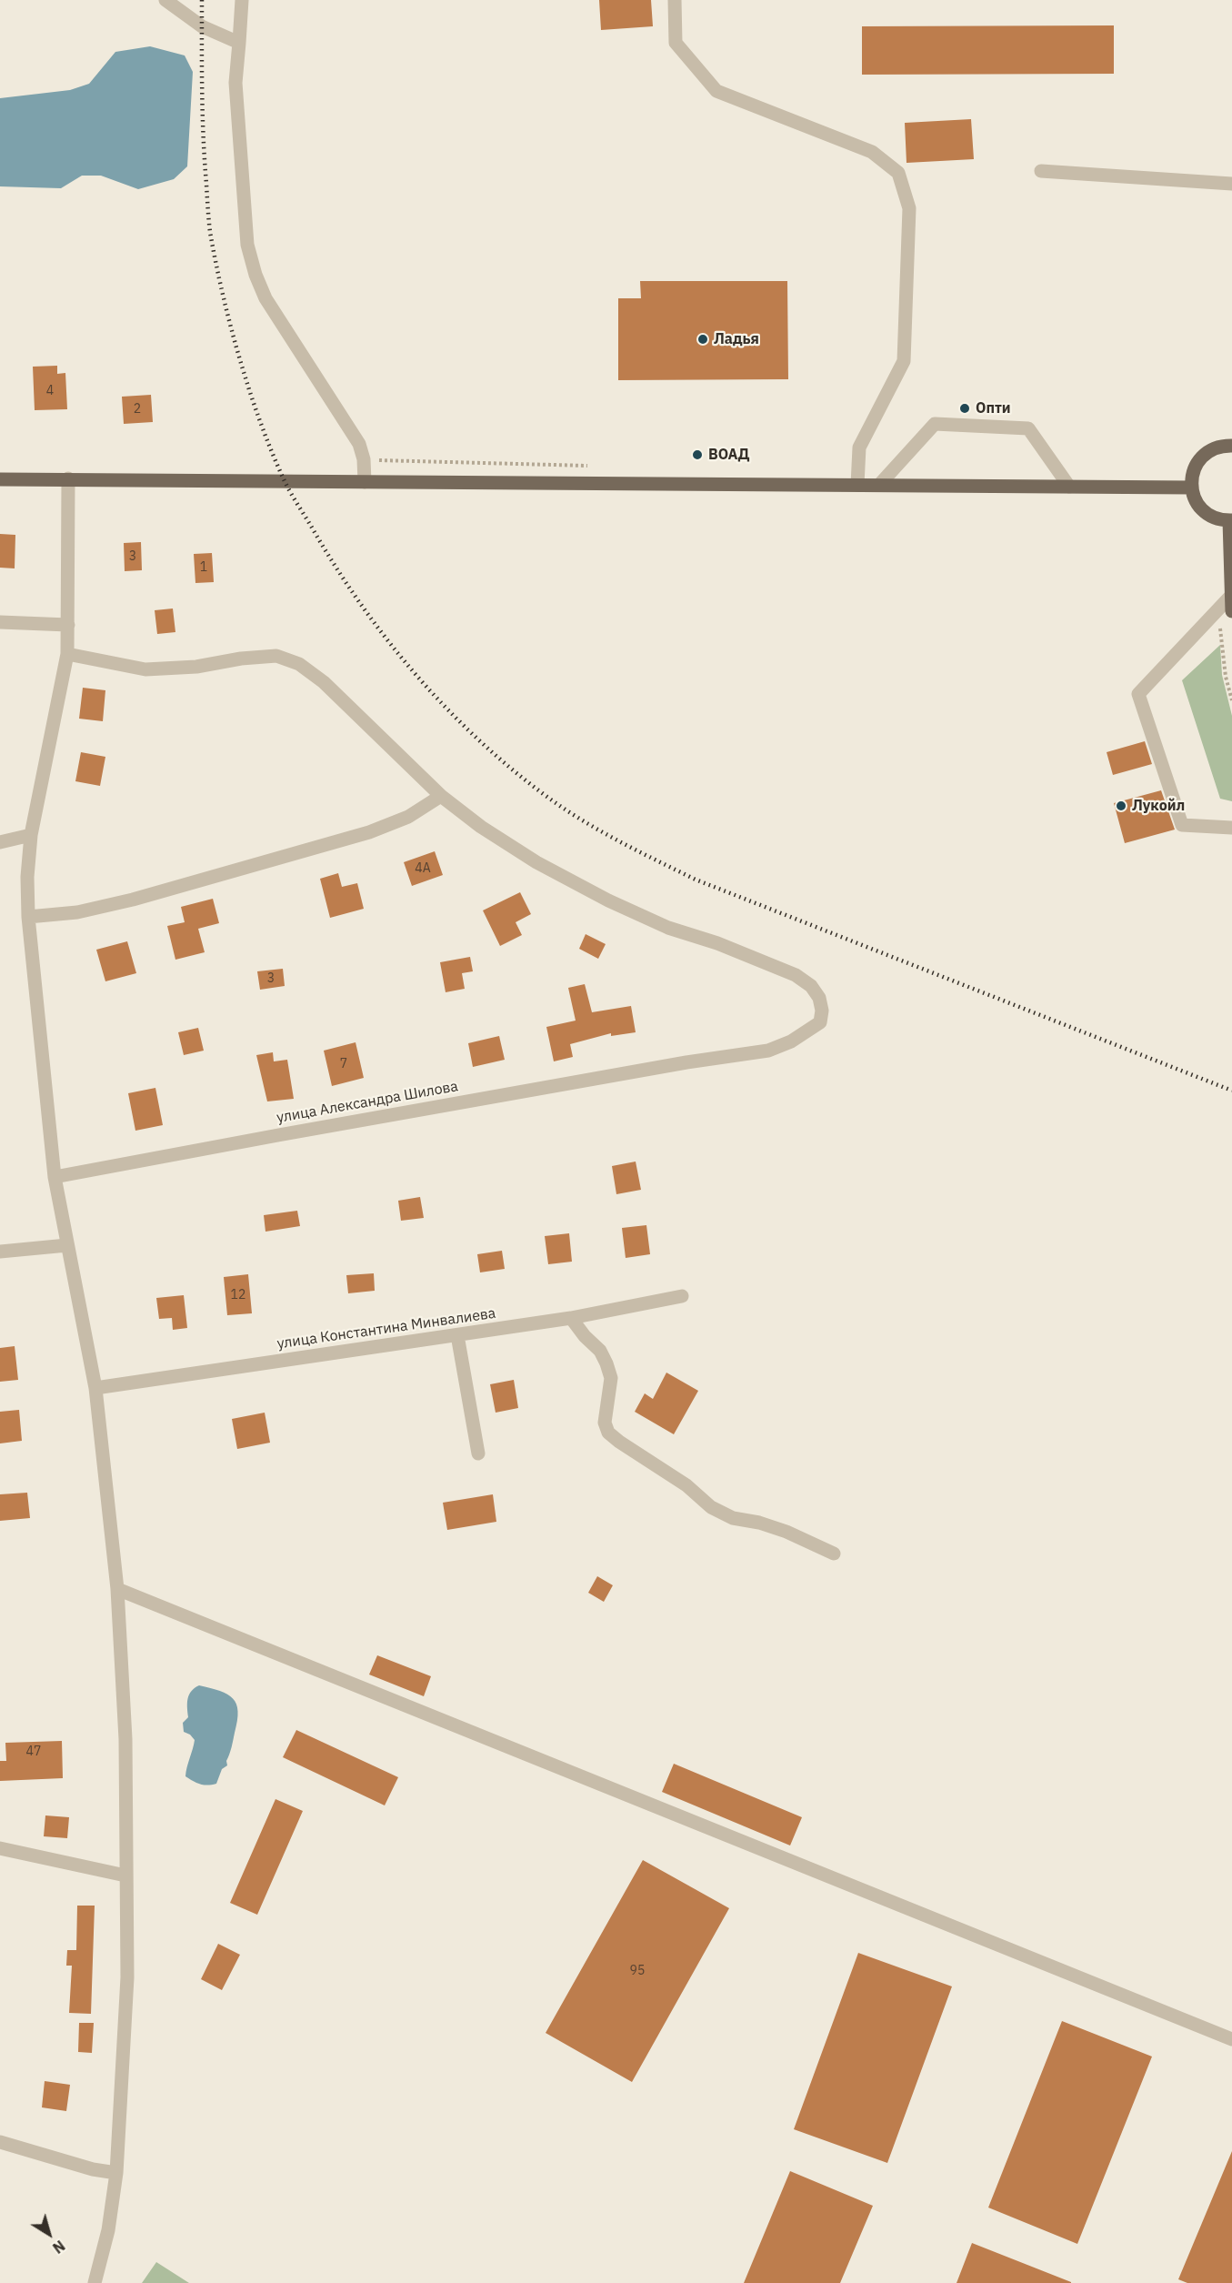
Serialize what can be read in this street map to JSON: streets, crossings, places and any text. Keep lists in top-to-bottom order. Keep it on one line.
{"streets":{"street":["улица Александра Шилова","улица Константина Минвалиева"]},"places":["Ладья","Опти","ВОАД","Лукойл"],"house_numbers":["4","2","3","1","4А","3","7","12","47","95"],"north":"bottom right"}
